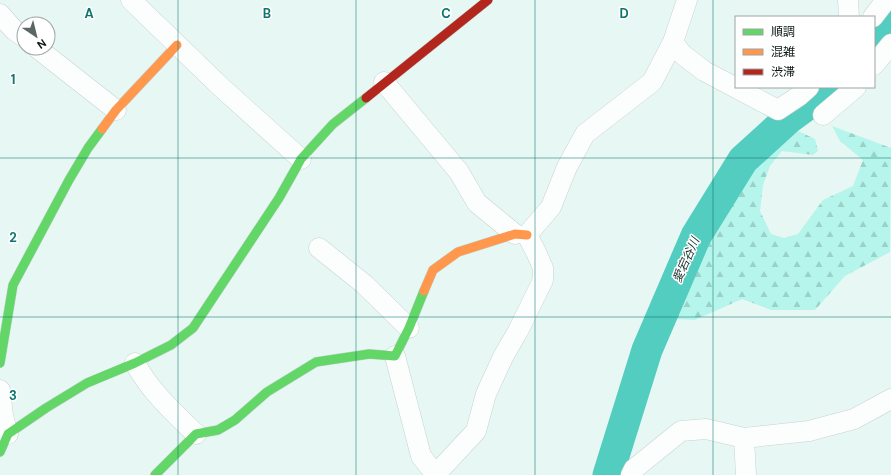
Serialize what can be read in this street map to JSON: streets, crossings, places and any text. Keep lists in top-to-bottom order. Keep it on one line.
{"water":["愛宕谷川"],"legend":["順調","混雑","渋滞"],"north":"bottom right","grid":{"columns":["A","B","C","D"],"rows":["1","2","3"]}}
